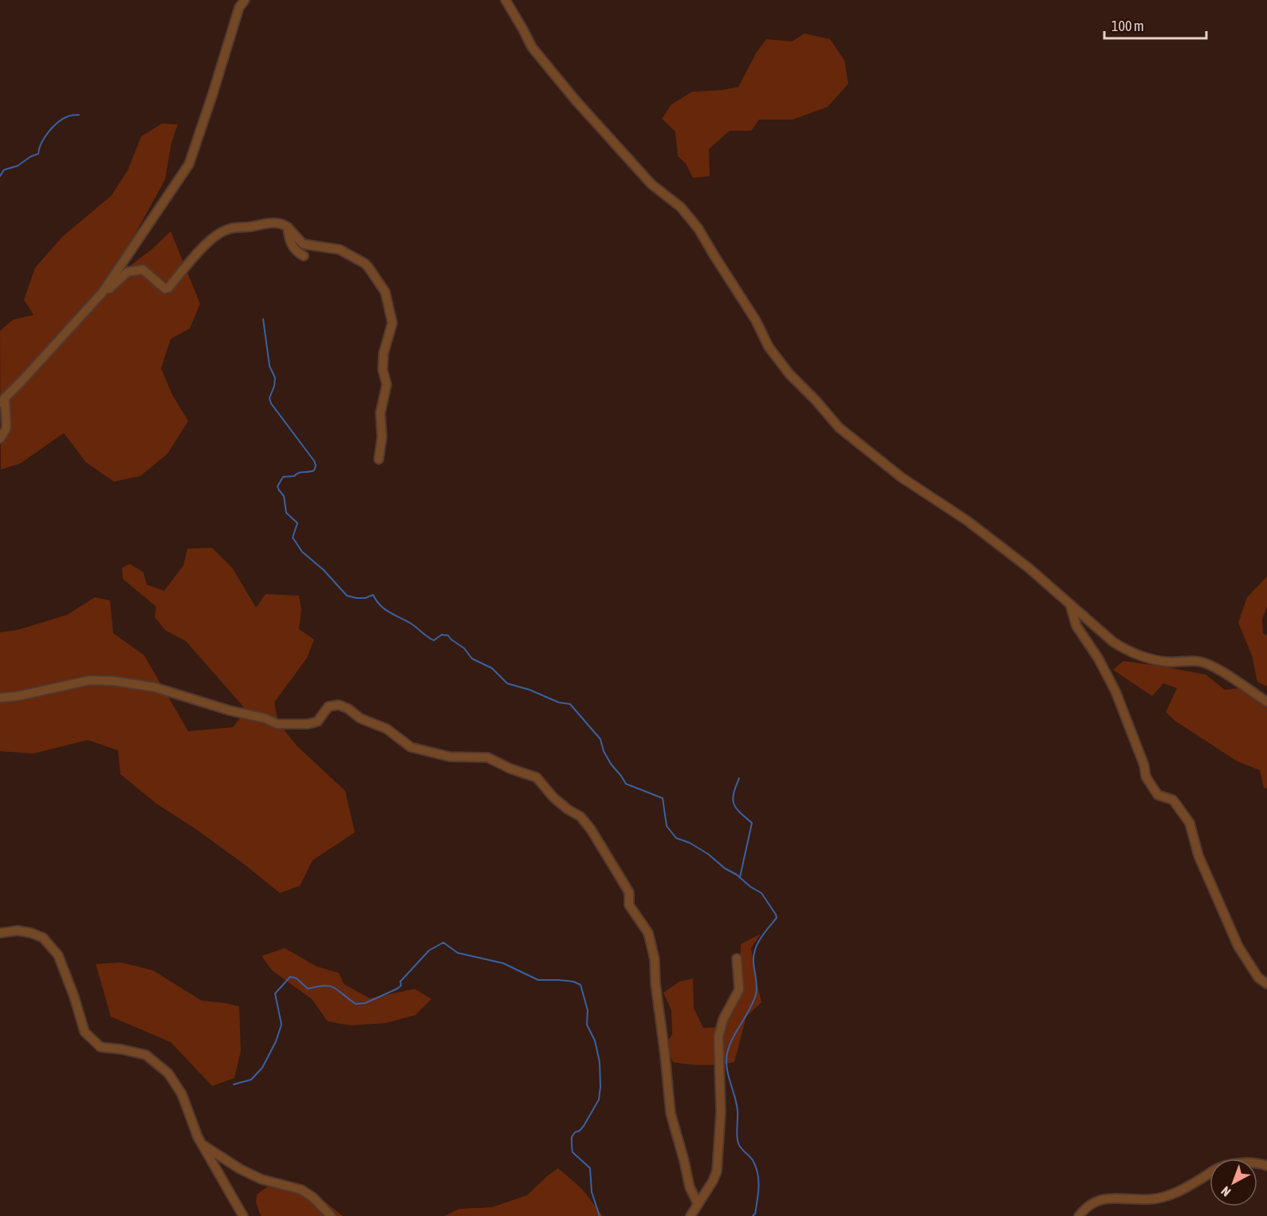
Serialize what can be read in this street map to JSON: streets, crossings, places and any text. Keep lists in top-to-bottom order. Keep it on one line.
{"scale_bar":"100 m","north":"bottom left"}
